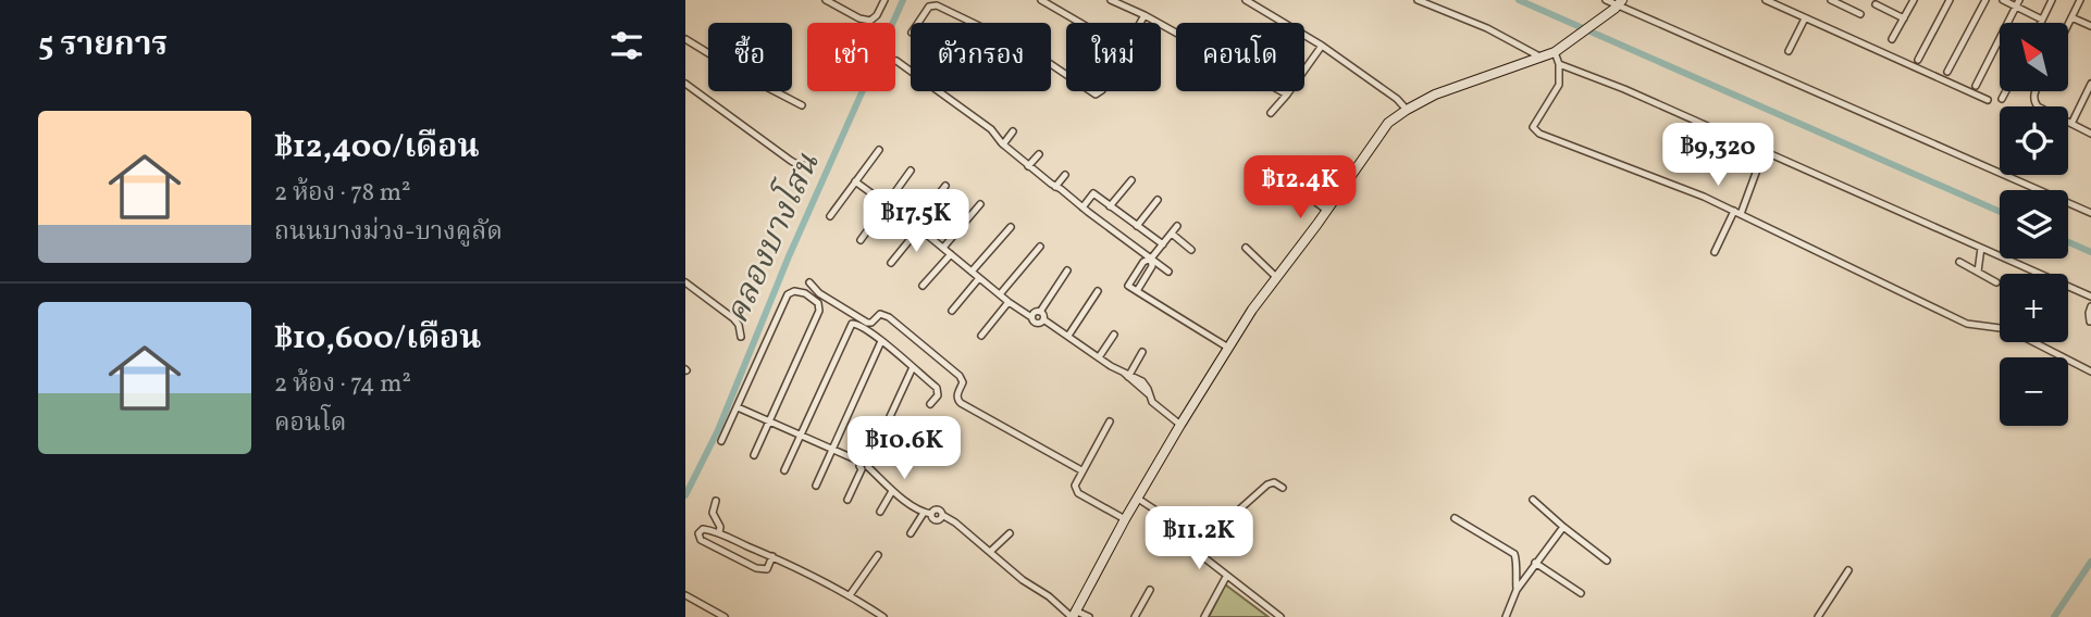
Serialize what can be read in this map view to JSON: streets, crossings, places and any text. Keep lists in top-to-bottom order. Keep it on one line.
{"water":["คลองบางโสน"],"north":"top left","page":{"heading":"5 รายการ","map_buttons":["+","−"],"chip":["ซื้อ","เช่า","ตัวกรอง","ใหม่","คอนโด"],"list":[{"name":"฿12,400/เดือน","note":"2 ห้อง · 78 m² · ถนนบางม่วง-บางคูลัด"},{"name":"฿10,600/เดือน","note":"2 ห้อง · 74 m² · คอนโด"}],"price":["฿9,320","฿12.4K","฿17.5K","฿10.6K","฿11.2K"]}}
